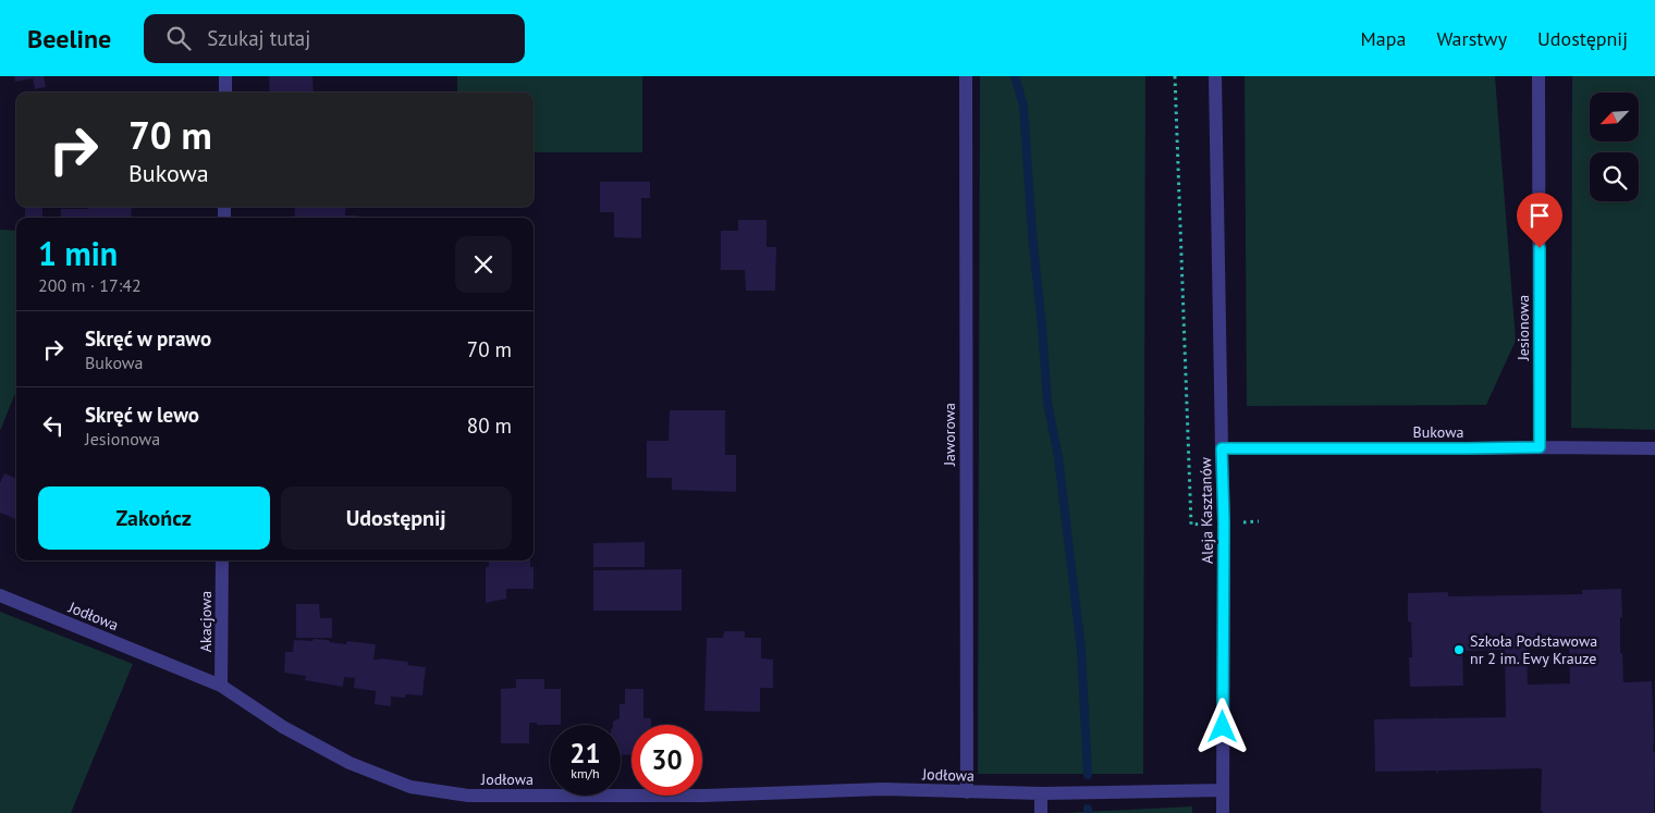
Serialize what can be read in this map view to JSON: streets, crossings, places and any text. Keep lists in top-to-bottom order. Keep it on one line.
{"streets":{"street":["Jesionowa","Bukowa","Jaworowa","Aleja Kasztanów","Jodłowa","Akacjowa"]},"crossings":[["Jesionowa","Bukowa"],["Bukowa","Aleja Kasztanów"],["Jaworowa","Jodłowa"],["Aleja Kasztanów","Jodłowa"],["Jodłowa","Akacjowa"]],"places":["Szkoła Podstawowa nr 2 im. Ewy Krauze"],"north":"bottom left","page":{"header":"Beeline","search":"Szukaj tutaj","nav":["Mapa","Warstwy","Udostępnij"],"turn":["70 m","Bukowa"],"heading":["1 min","200 m · 17:42"],"list":[{"name":"Skręć w prawo","note":"Bukowa","value":"70 m"},{"name":"Skręć w lewo","note":"Jesionowa","value":"80 m"}],"buttons":["Zakończ","Udostępnij"],"speed":"21 km/h","limit":"30"}}
